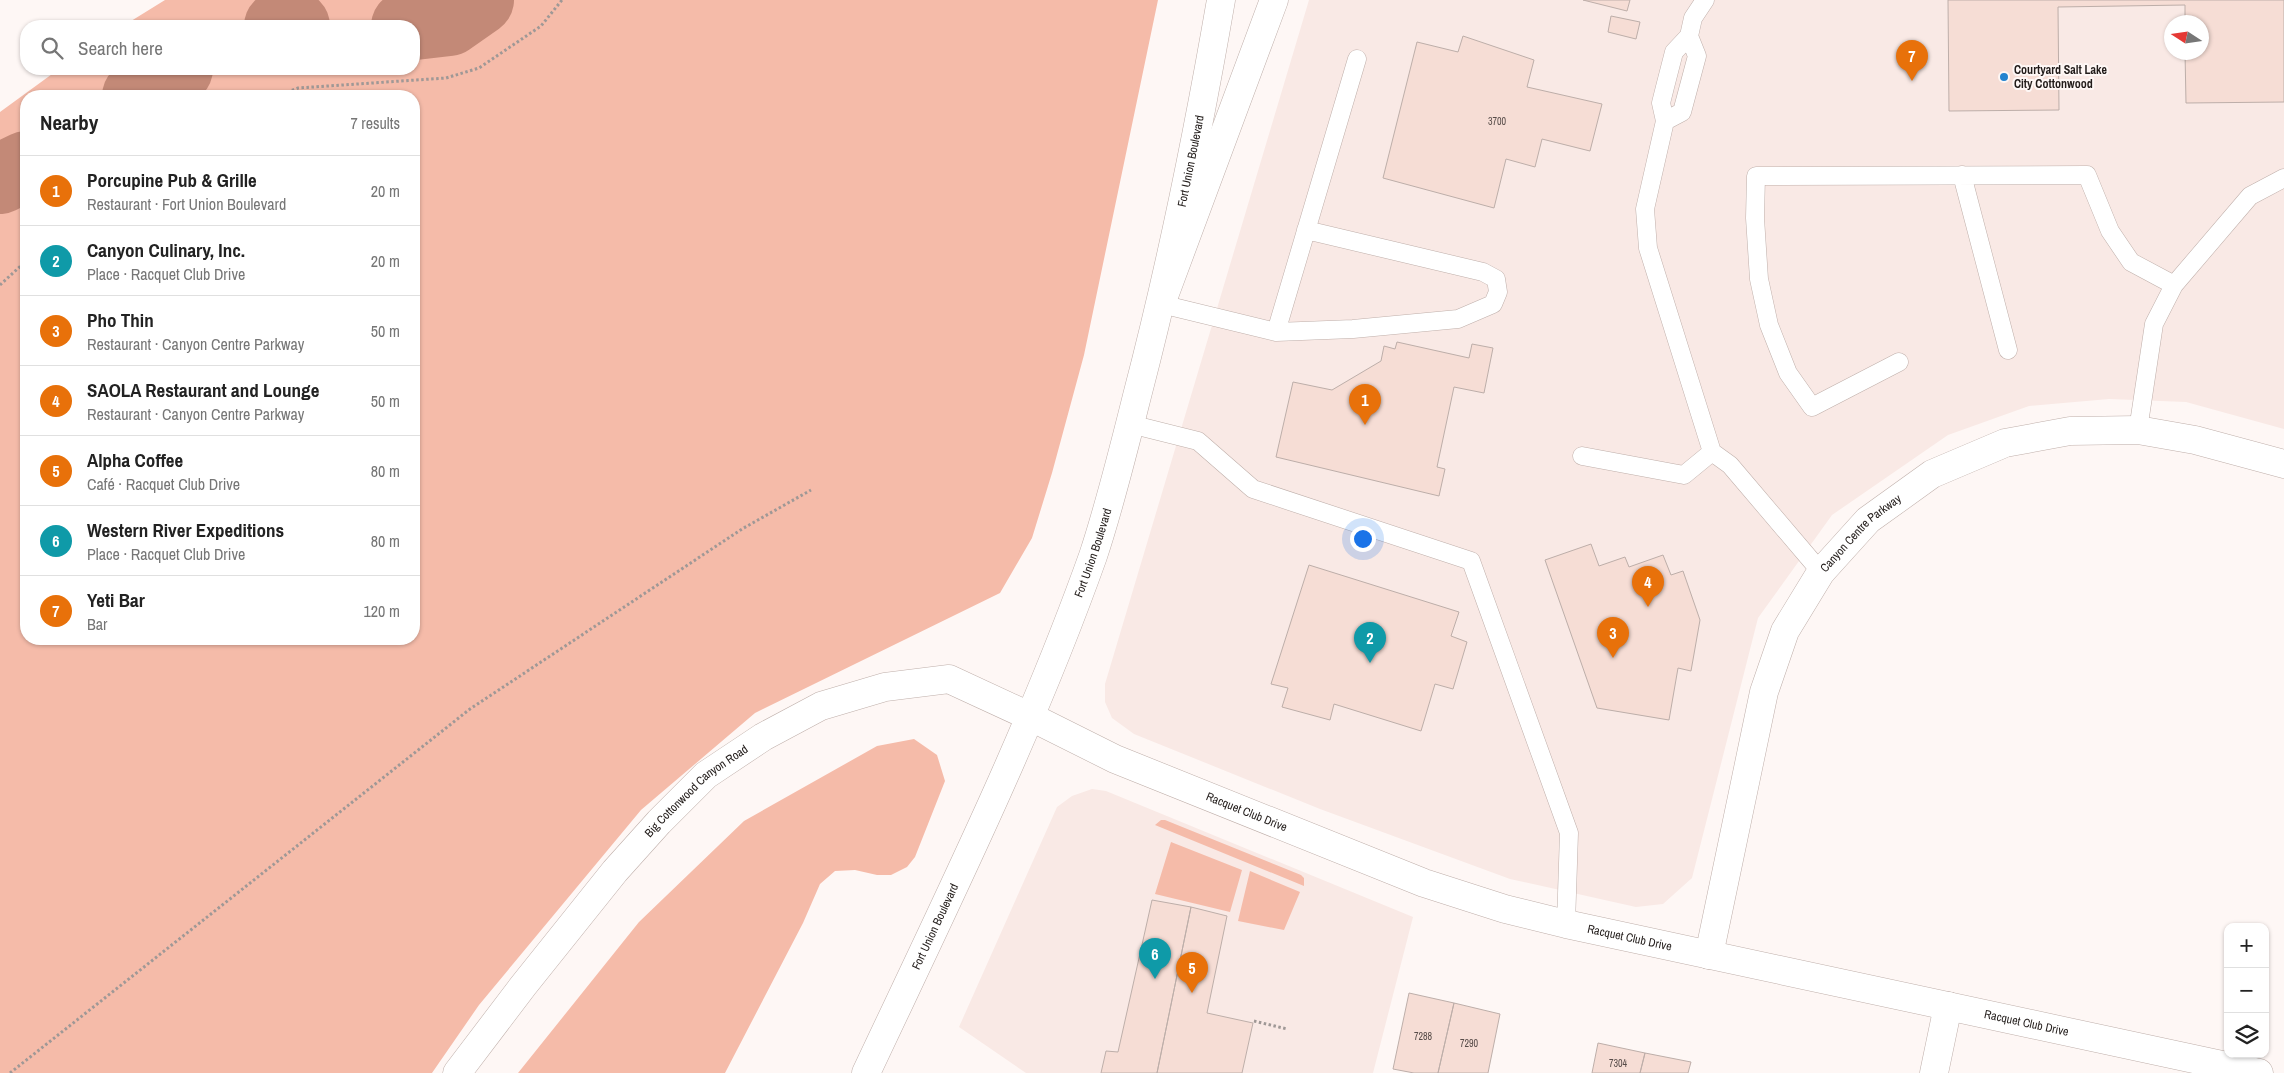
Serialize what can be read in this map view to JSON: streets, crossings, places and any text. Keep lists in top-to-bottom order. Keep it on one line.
{"streets":{"street":["Fort Union Boulevard","Canyon Centre Parkway","Big Cottonwood Canyon Road","Racquet Club Drive"]},"crossings":[["Fort Union Boulevard","Big Cottonwood Canyon Road"],["Fort Union Boulevard","Racquet Club Drive"],["Canyon Centre Parkway","Racquet Club Drive"],["Big Cottonwood Canyon Road","Racquet Club Drive"]],"places":["Courtyard Salt Lake City Cottonwood"],"house_numbers":["3700","7288","7290","7304"],"north":"left","page":{"search":"Search here","pins":["7","1","4","3","2","6","5"],"heading":["Nearby","7 results"],"list":[{"mark":"1","name":"Porcupine Pub & Grille","note":"Restaurant · Fort Union Boulevard","value":"20 m"},{"mark":"2","name":"Canyon Culinary, Inc.","note":"Place · Racquet Club Drive","value":"20 m"},{"mark":"3","name":"Pho Thin","note":"Restaurant · Canyon Centre Parkway","value":"50 m"},{"mark":"4","name":"SAOLA Restaurant and Lounge","note":"Restaurant · Canyon Centre Parkway","value":"50 m"},{"mark":"5","name":"Alpha Coffee","note":"Café · Racquet Club Drive","value":"80 m"},{"mark":"6","name":"Western River Expeditions","note":"Place · Racquet Club Drive","value":"80 m"},{"mark":"7","name":"Yeti Bar","note":"Bar","value":"120 m"}],"map_buttons":["+","−"]}}
